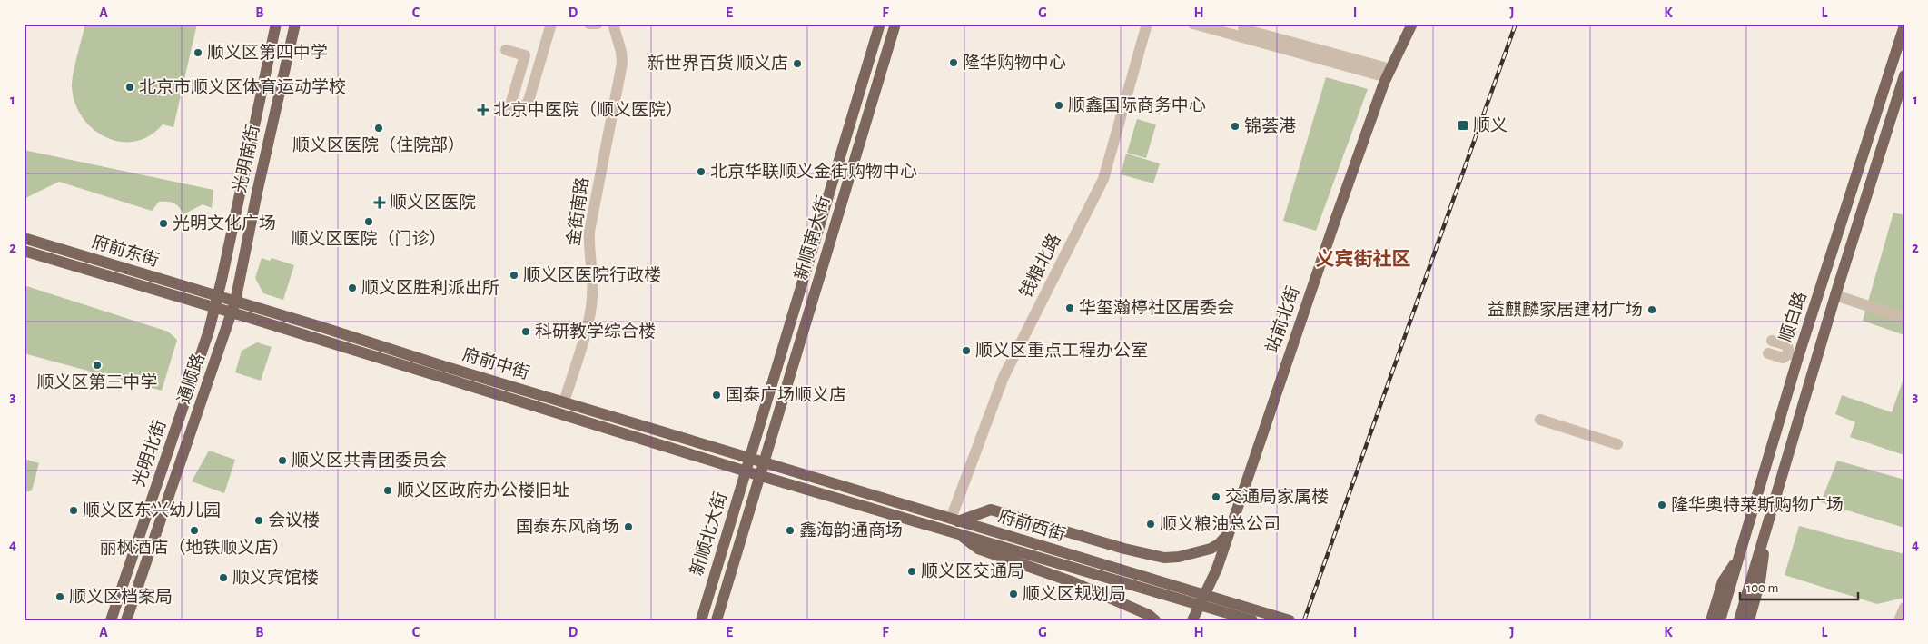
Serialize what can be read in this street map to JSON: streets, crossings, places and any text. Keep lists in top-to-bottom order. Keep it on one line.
{"streets":{"main road":["光明南街","新顺南大街","府前东街","顺白路","站前北街","府前中街","通顺路","光明北街","府前西街","新顺北大街"],"street":["金街南路","钱粮北路"]},"crossings":[["光明南街","府前中街"],["光明南街","通顺路"],["金街南路","府前中街"],["新顺南大街","府前中街"],["新顺南大街","府前西街"],["新顺南大街","新顺北大街"],["府前东街","府前中街"],["府前东街","光明北街"],["钱粮北路","府前西街"],["府前中街","通顺路"],["府前中街","光明北街"],["府前中街","府前西街"],["府前中街","新顺北大街"],["府前西街","新顺北大街"]],"districts":["义宾街社区"],"places":{"other":["顺义区第四中学","隆华购物中心","新世界百货 顺义店","北京市顺义区体育运动学校","顺鑫国际商务中心","锦荟港","顺义区医院（住院部）","北京华联顺义金街购物中心","顺义区医院（门诊）","光明文化广场","顺义区医院行政楼","顺义区胜利派出所","华玺瀚楟社区居委会","益麒麟家居建材广场","科研教学综合楼","顺义区重点工程办公室","顺义区第三中学","国泰广场顺义店","顺义区共青团委员会","顺义区政府办公楼旧址","交通局家属楼","隆华奥特莱斯购物广场","顺义区东兴幼儿园","会议楼","顺义粮油总公司","国泰东风商场","丽枫酒店（地铁顺义店）","鑫海韵通商场","顺义区交通局","顺义宾馆楼","顺义区规划局","顺义区档案局"],"health":["北京中医院（顺义医院）","顺义区医院"],"transit":["顺义"]},"scale_bar":"100 m","grid":{"columns":["A","B","C","D","E","F","G","H","I","J","K","L"],"rows":["1","2","3","4"]}}
